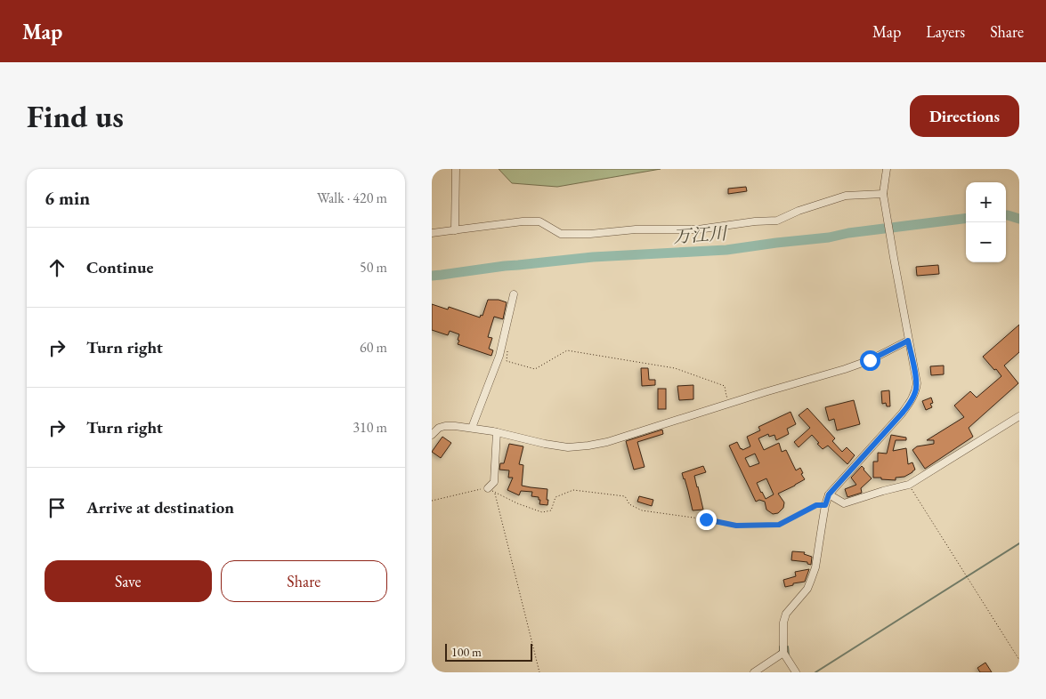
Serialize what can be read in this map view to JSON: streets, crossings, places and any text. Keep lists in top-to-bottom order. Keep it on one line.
{"water":["万江川"],"scale_bar":"100 m","page":{"header":"Map","nav":["Map","Layers","Share"],"buttons":["Directions",["Save","Share"]],"title":"Find us","heading":["6 min","Walk · 420 m"],"map_buttons":["+","−"],"list":[["Continue","50 m"],["Turn right","60 m"],["Turn right","310 m"],"Arrive at destination"],"scale":"100 m"}}
